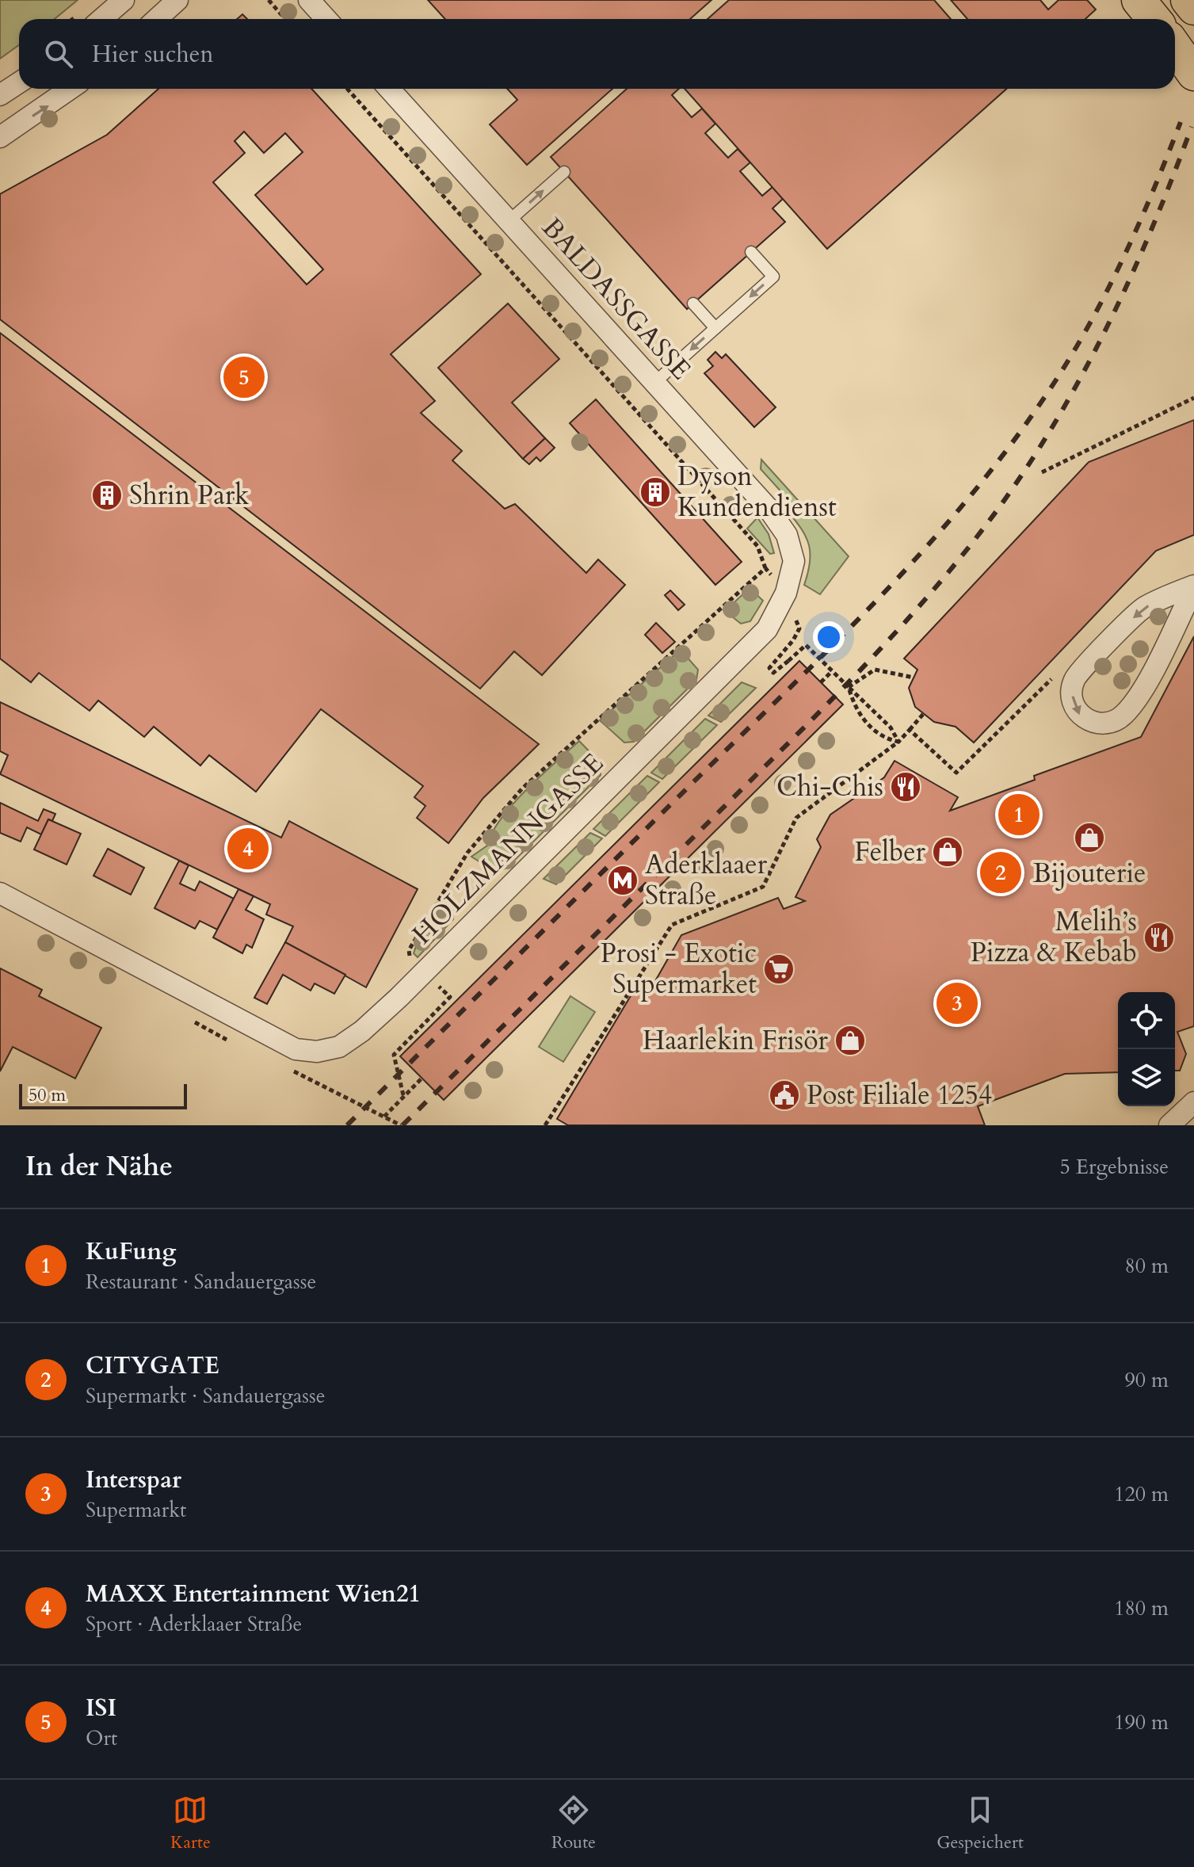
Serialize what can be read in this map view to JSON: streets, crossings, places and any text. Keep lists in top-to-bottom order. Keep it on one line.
{"streets":{"street":["BALDASSGASSE","HOLZMANNGASSE"]},"crossings":[["BALDASSGASSE","HOLZMANNGASSE"]],"places":{"building":["Dyson Kundendienst","Shrin Park"],"restaurant":["Chi-Chis","Melih’s Pizza & Kebab"],"shop":["Bijouterie","Felber","Haarlekin Frisör"],"metro station":["Aderklaaer Straße"],"supermarket":["Prosi - Exotic Supermarket"],"public building":["Post Filiale 1254"]},"scale_bar":"50 m","page":{"search":"Hier suchen","pins":["5","1","4","2","3"],"scale":"50 m","heading":["In der Nähe","5 Ergebnisse"],"list":[{"mark":"1","name":"KuFung","note":"Restaurant · Sandauergasse","value":"80 m"},{"mark":"2","name":"CITYGATE","note":"Supermarkt · Sandauergasse","value":"90 m"},{"mark":"3","name":"Interspar","note":"Supermarkt","value":"120 m"},{"mark":"4","name":"MAXX Entertainment Wien21","note":"Sport · Aderklaaer Straße","value":"180 m"},{"mark":"5","name":"ISI","note":"Ort","value":"190 m"}],"nav":["Karte","Route","Gespeichert"]}}
